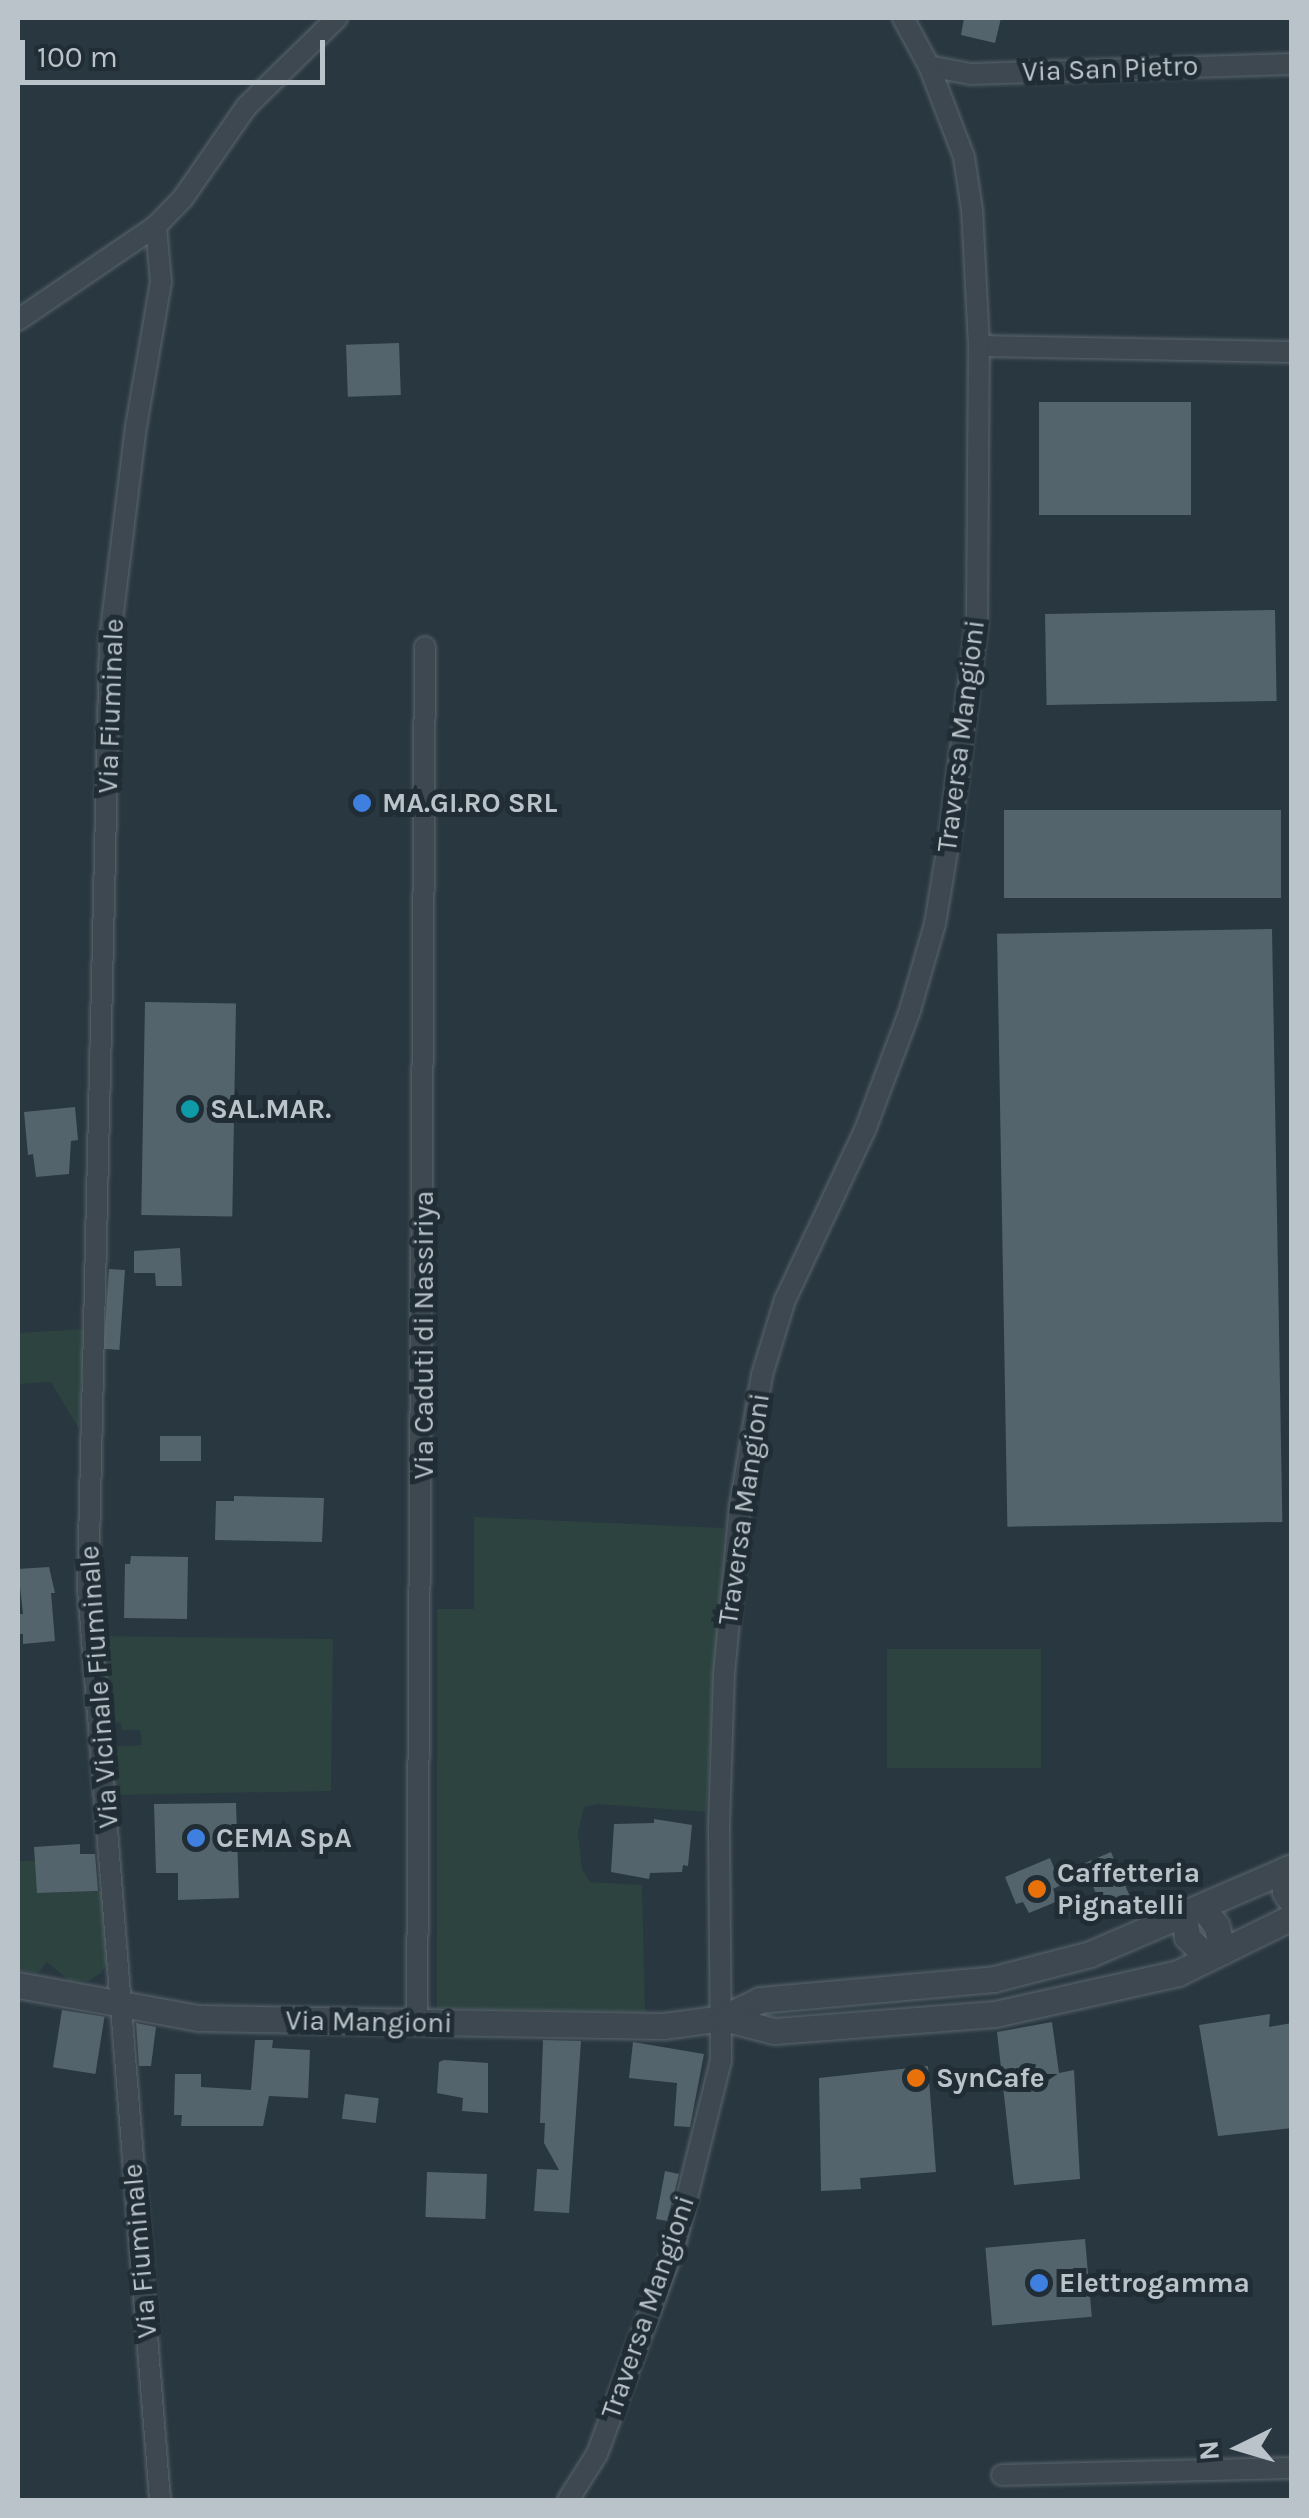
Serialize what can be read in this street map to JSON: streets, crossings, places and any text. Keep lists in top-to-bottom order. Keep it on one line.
{"streets":{"street":["Via San Pietro","Via Fiuminale","Traversa Mangioni","Via Caduti di Nassiriya","Via Vicinale Fiuminale","Via Mangioni"]},"crossings":[["Via San Pietro","Traversa Mangioni"],["Via Fiuminale","Via Vicinale Fiuminale"],["Via Fiuminale","Via Mangioni"],["Traversa Mangioni","Via Mangioni"],["Via Caduti di Nassiriya","Via Mangioni"],["Via Vicinale Fiuminale","Via Mangioni"]],"places":["MA.GI.RO SRL","SAL.MAR.","CEMA SpA","Caffetteria Pignatelli","SynCafe","Elettrogamma"],"scale_bar":"100 m","north":"left"}
